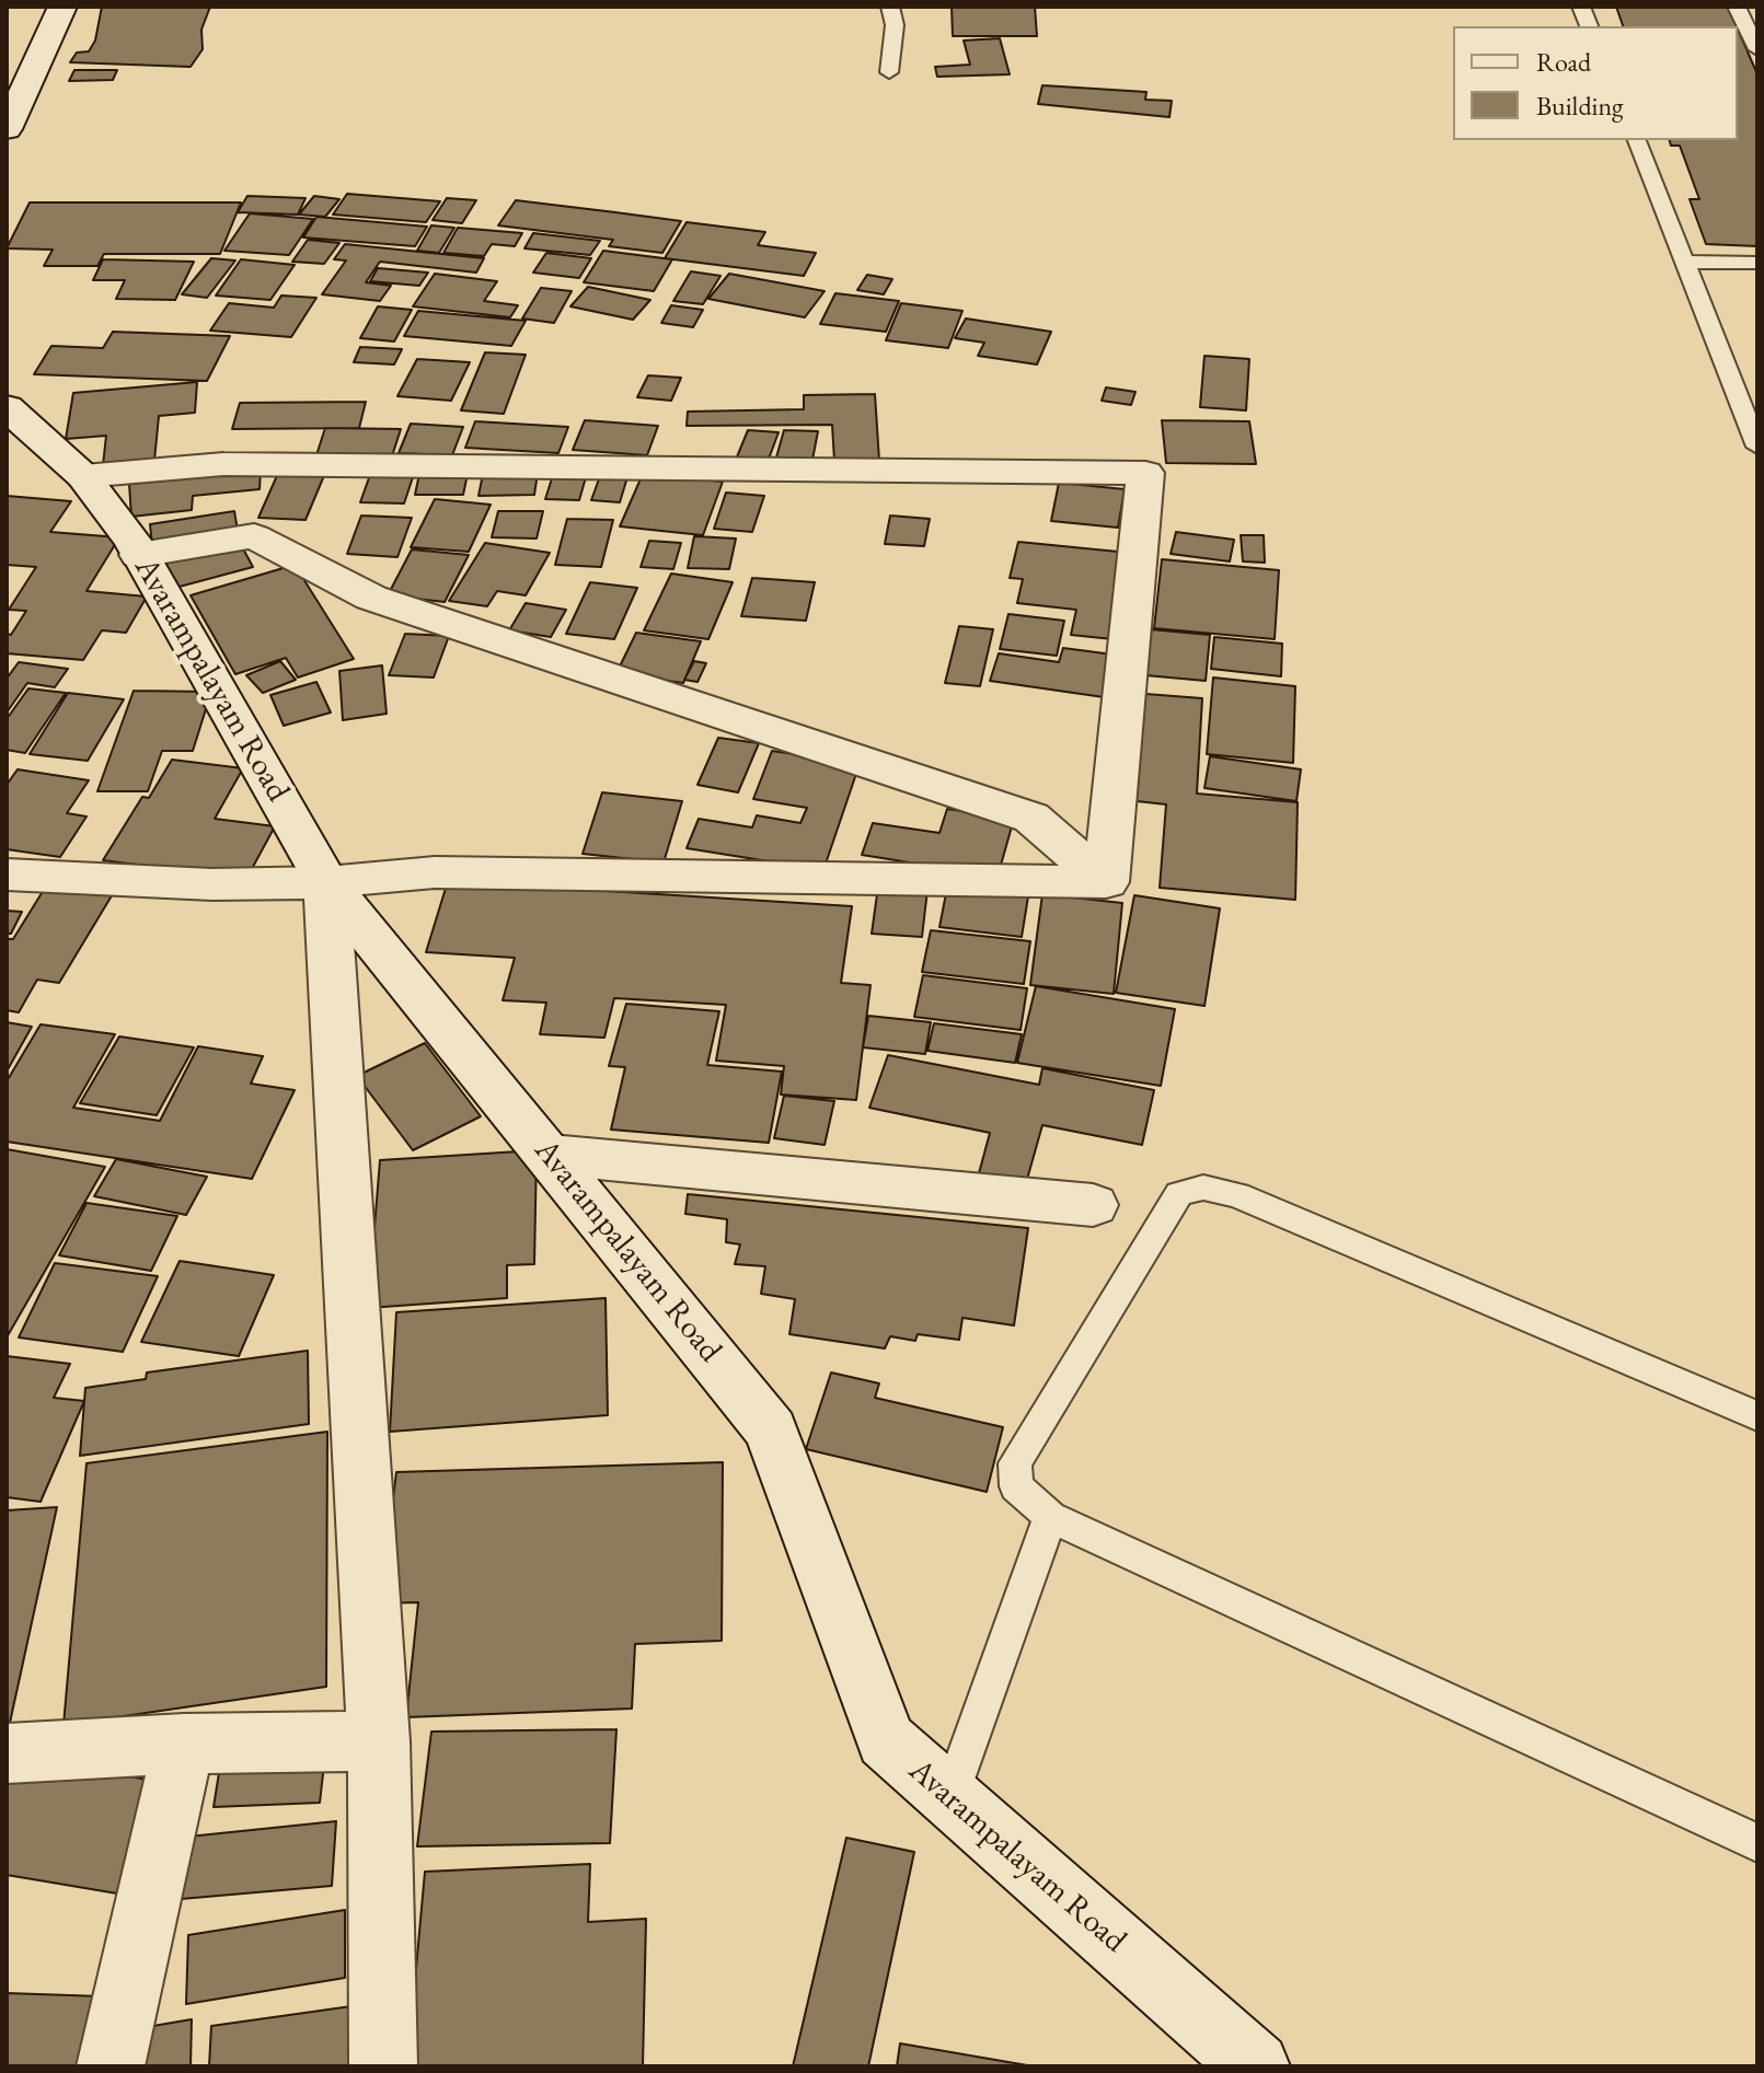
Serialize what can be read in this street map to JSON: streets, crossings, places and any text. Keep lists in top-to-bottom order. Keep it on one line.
{"streets":{"street":["Avarampalayam Road"]},"legend":["Road","Building"]}
